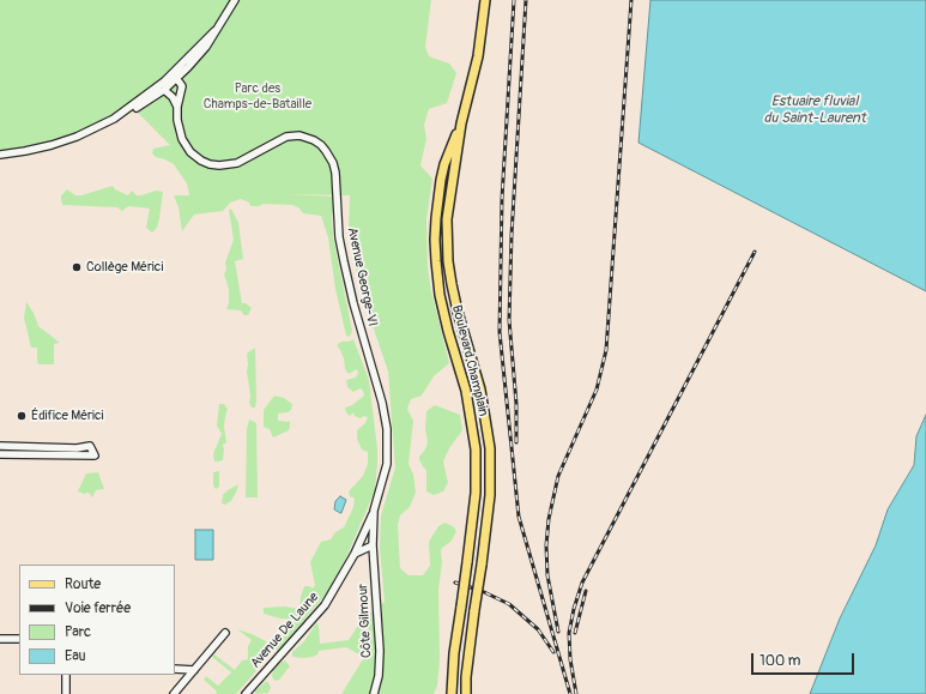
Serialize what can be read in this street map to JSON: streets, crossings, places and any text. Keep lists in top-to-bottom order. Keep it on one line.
{"streets":{"main road":["Boulevard Champlain"],"street":["Avenue George-VI","Côte Gilmour","Avenue De Laune"]},"crossings":[["Avenue George-VI","Côte Gilmour"],["Avenue George-VI","Avenue De Laune"]],"water":["Estuaire fluvial du Saint-Laurent"],"parks":["Parc des Champs-de-Bataille"],"places":["Collège Mérici","Édifice Mérici"],"legend":["Route","Voie ferrée","Parc","Eau"],"scale_bar":"100 m"}
